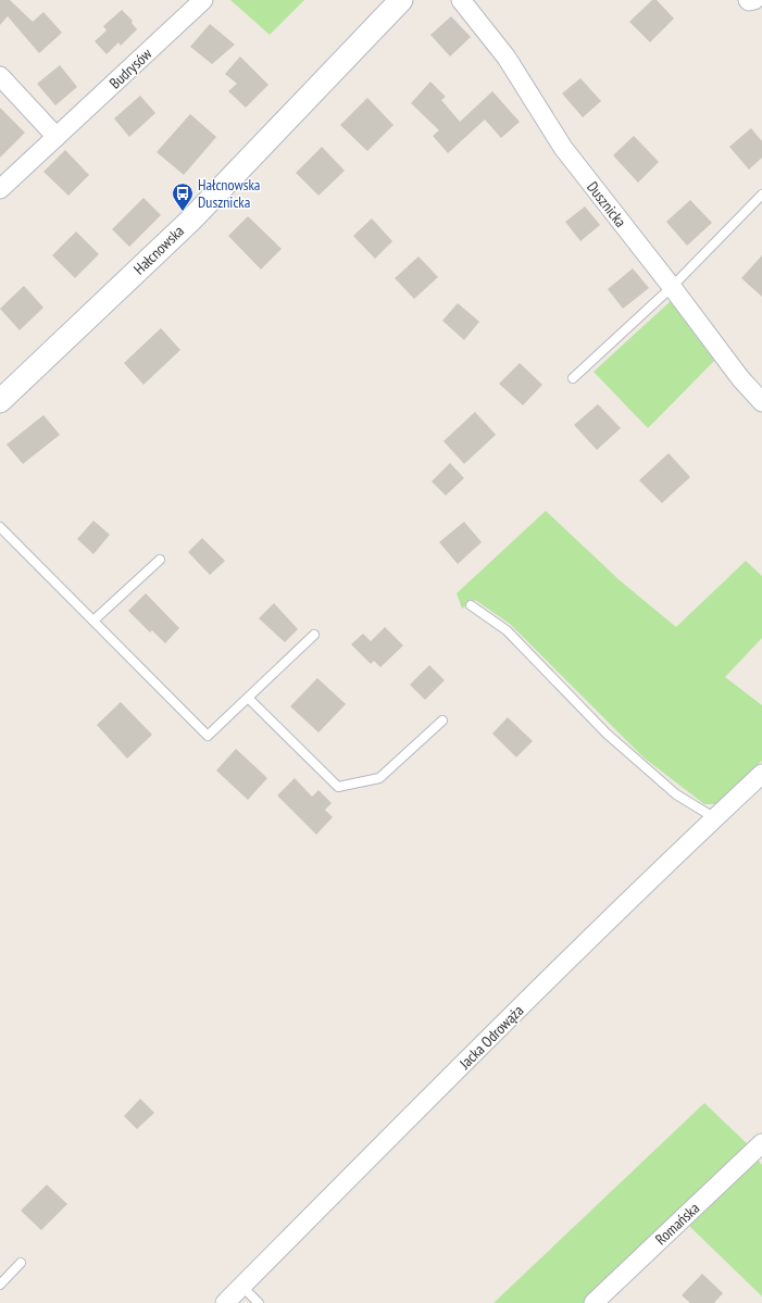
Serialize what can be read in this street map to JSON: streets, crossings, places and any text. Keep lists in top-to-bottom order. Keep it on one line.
{"streets":{"street":["Budrysów","Dusznicka","Hałcnowska","Jacka Odrowąża","Romańska"]},"places":{"bus stop":["Hałcnowska Dusznicka"]}}
